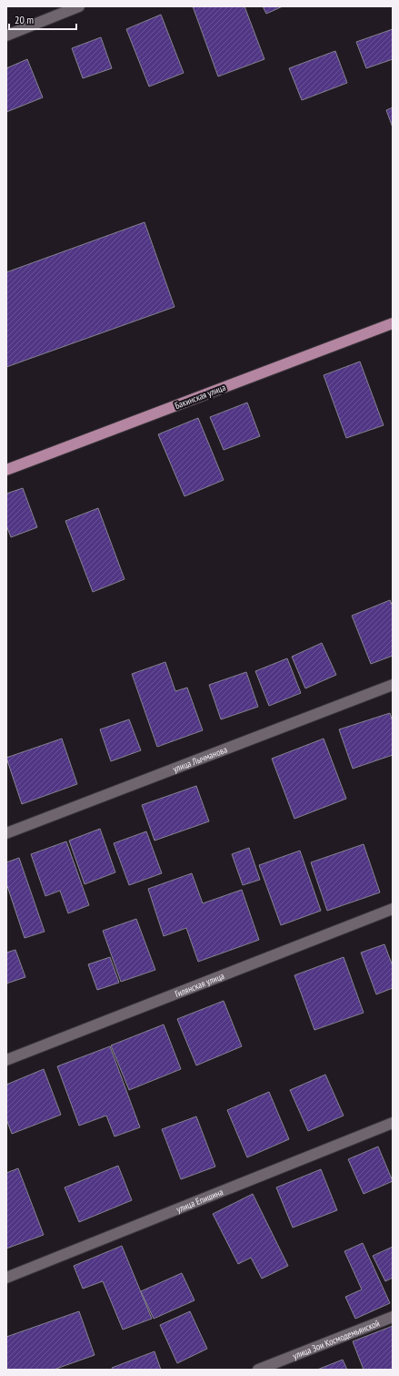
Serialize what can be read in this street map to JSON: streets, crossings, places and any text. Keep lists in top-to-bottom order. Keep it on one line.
{"streets":{"main road":["Бакинская улица"],"street":["улица Лычманова","Гилянская улица","улица Епишина","улица Зои Космодемьянской"]},"scale_bar":"20 m"}
